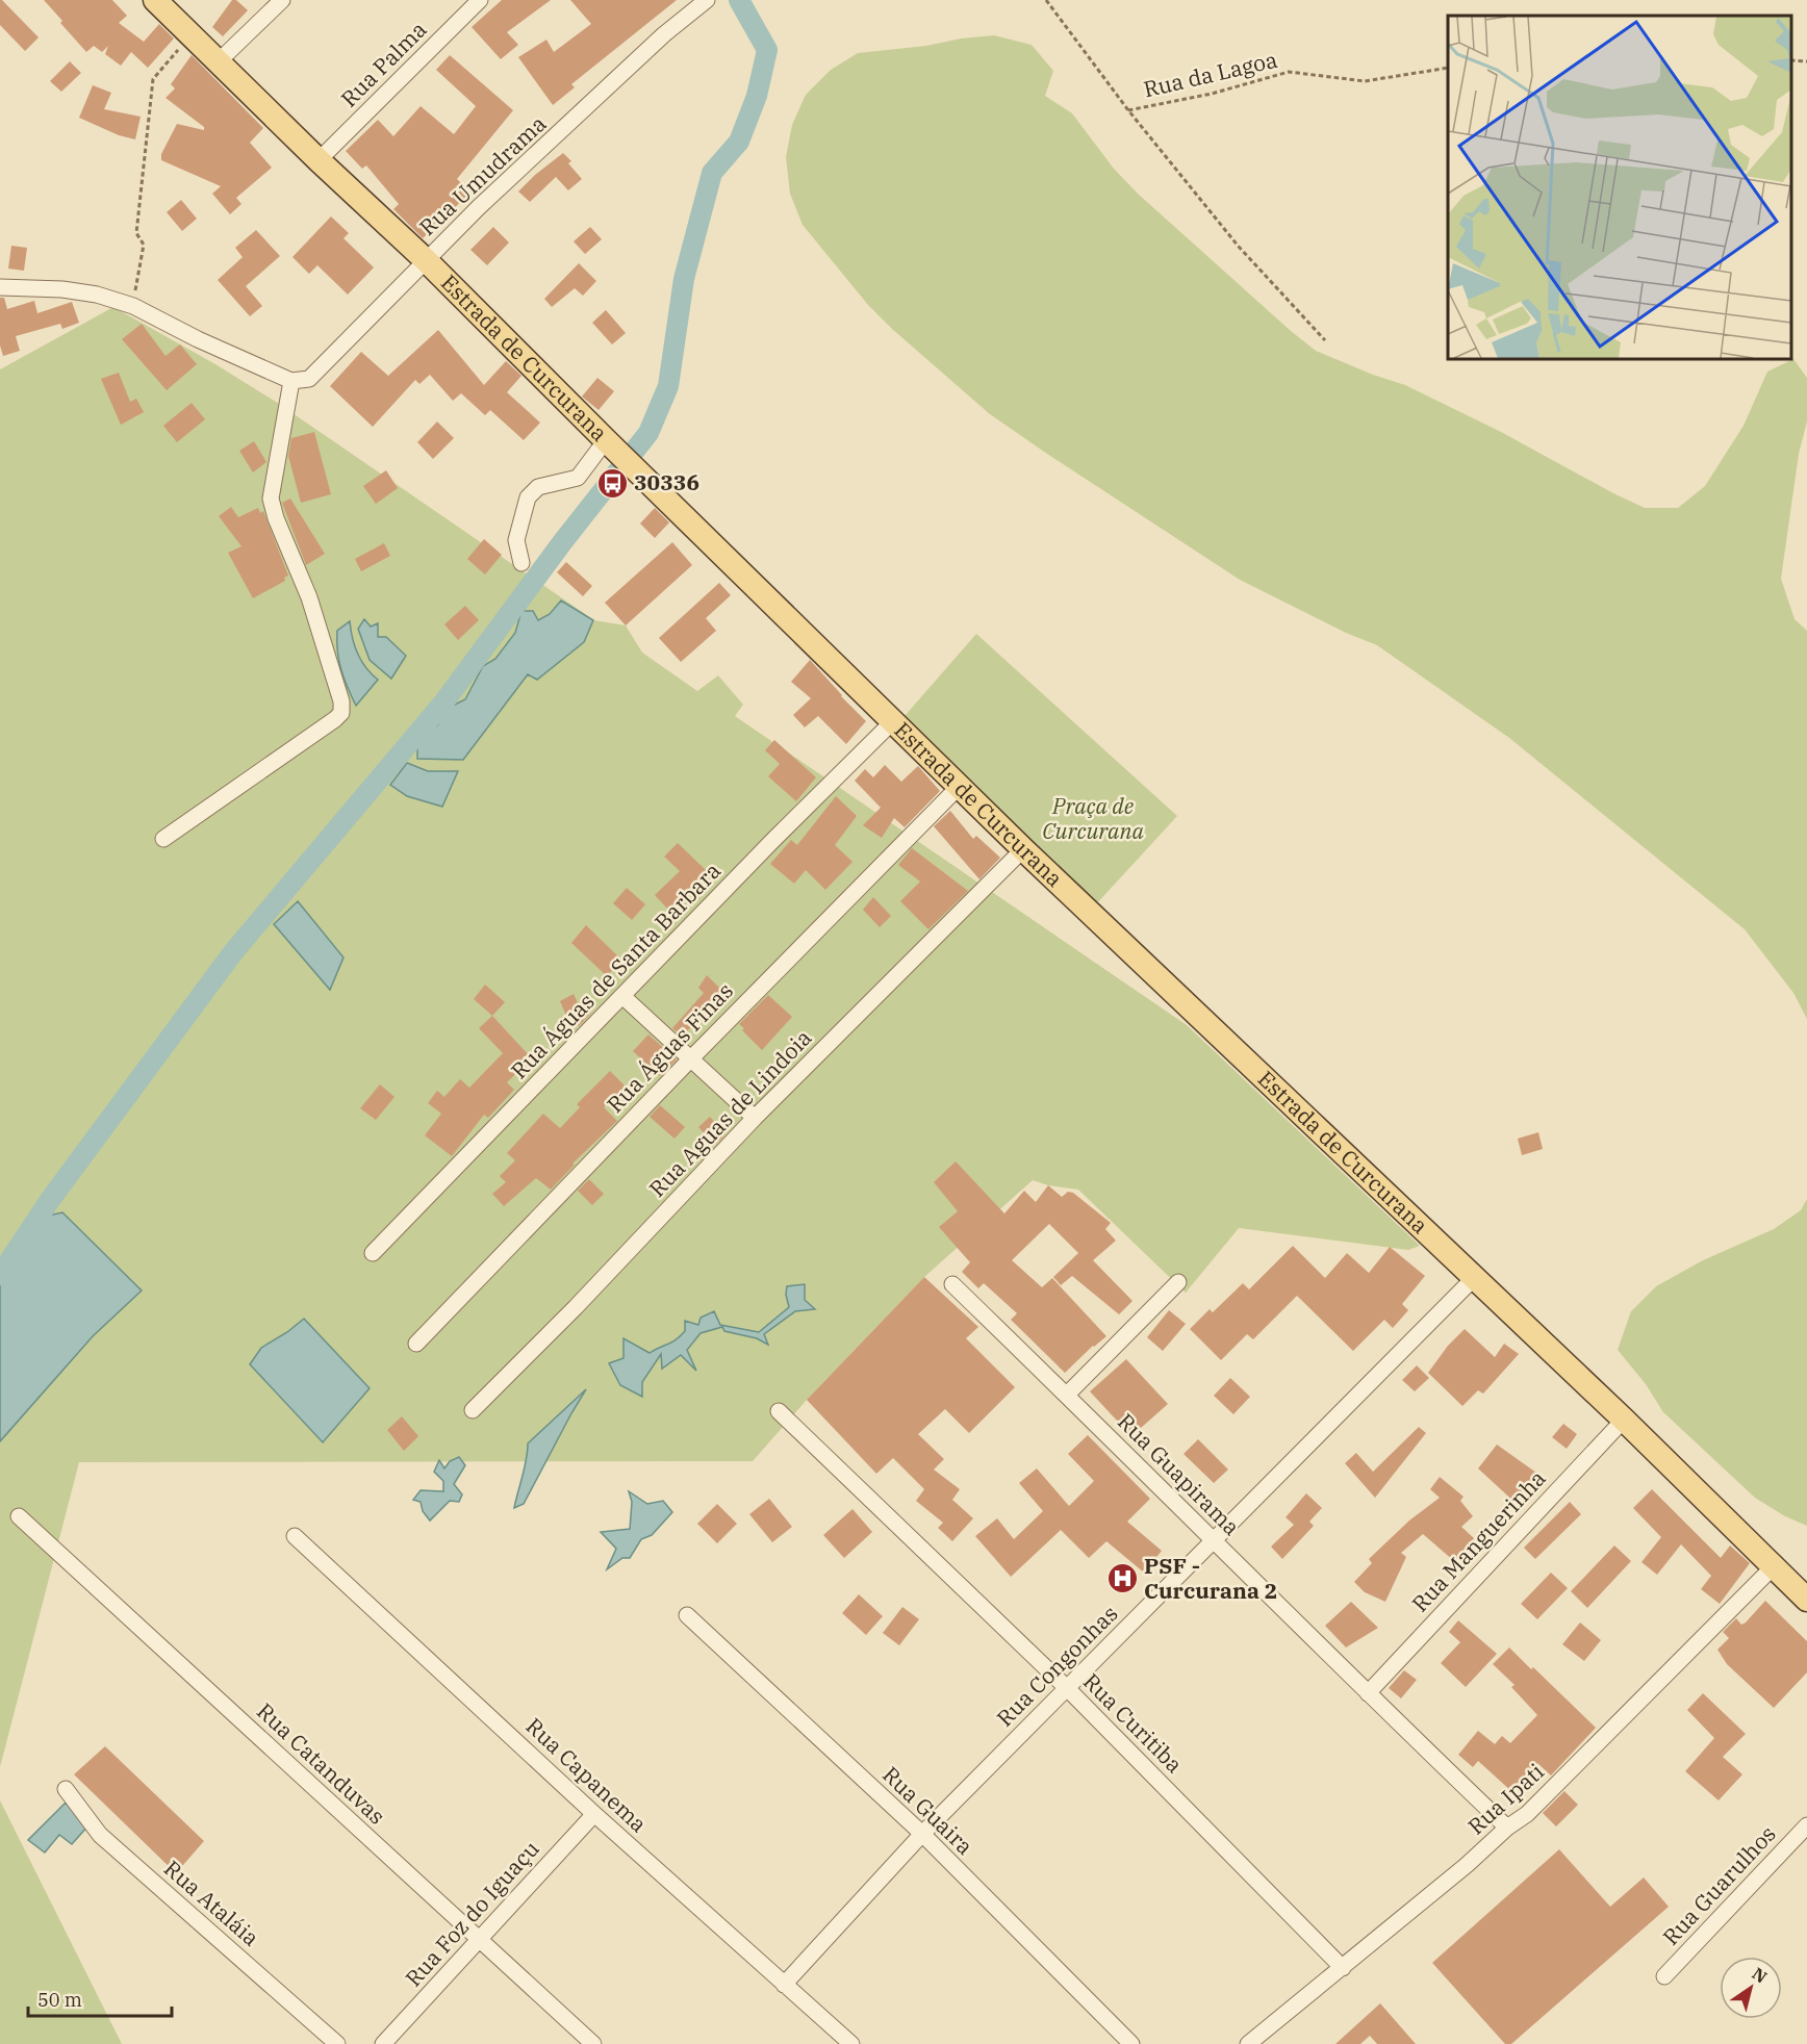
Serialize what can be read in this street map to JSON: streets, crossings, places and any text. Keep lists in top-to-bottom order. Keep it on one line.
{"streets":{"main road":["Estrada de Curcurana"],"street":["Rua Palma","Rua Umudrama","Rua Águas de Santa Barbara","Rua Águas Finas","Rua Aguas de Lindoia","Rua Guapirama","Rua Manguerinha","Rua Congonhas","Rua Curitiba","Rua Catanduvas","Rua Capanema","Rua Ipati","Rua Guaira","Rua Guarulhos","Rua Ataláia","Rua Foz do Iguaçu"],"path":["Rua da Lagoa"]},"crossings":[["Rua Palma","Estrada de Curcurana"],["Rua Umudrama","Estrada de Curcurana"],["Estrada de Curcurana","Rua Águas de Santa Barbara"],["Estrada de Curcurana","Rua Águas Finas"],["Estrada de Curcurana","Rua Aguas de Lindoia"],["Estrada de Curcurana","Rua Manguerinha"],["Estrada de Curcurana","Rua Congonhas"],["Estrada de Curcurana","Rua Ipati"],["Rua Guapirama","Rua Manguerinha"],["Rua Guapirama","Rua Congonhas"],["Rua Guapirama","Rua Ipati"],["Rua Congonhas","Rua Curitiba"],["Rua Congonhas","Rua Capanema"],["Rua Congonhas","Rua Guaira"],["Rua Curitiba","Rua Ipati"],["Rua Catanduvas","Rua Foz do Iguaçu"],["Rua Capanema","Rua Foz do Iguaçu"]],"parks":["Praça de Curcurana"],"places":{"bus stop":["30336"],"hospital":["PSF - Curcurana 2"]},"scale_bar":"50 m","north":"top right"}
